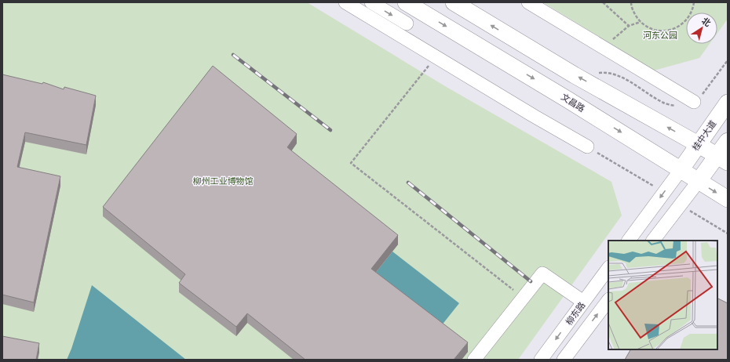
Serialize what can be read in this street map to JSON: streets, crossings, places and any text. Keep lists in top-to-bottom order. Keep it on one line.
{"streets":{"main road":["文昌路","桂中大道"],"street":["柳东路"]},"crossings":[["文昌路","桂中大道"]],"parks":["河东公园","柳州工业博物馆"],"north":"top right"}
